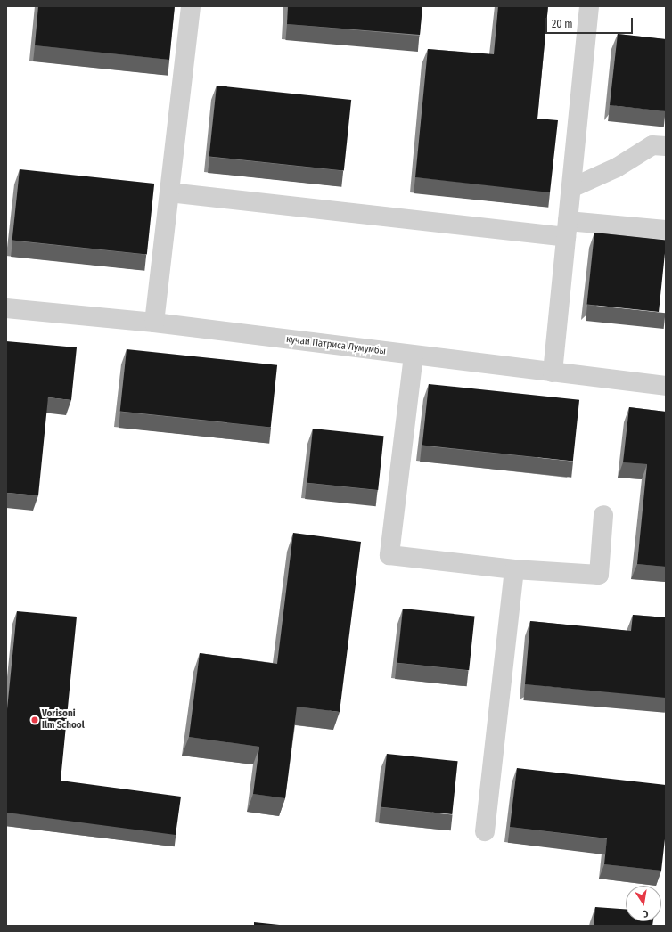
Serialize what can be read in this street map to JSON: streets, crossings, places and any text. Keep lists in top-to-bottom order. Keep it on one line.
{"streets":{"street":["кучаи Патриса Лумумбы"]},"places":["Vorisoni Ilm School"],"scale_bar":"20 m","north":"bottom"}
